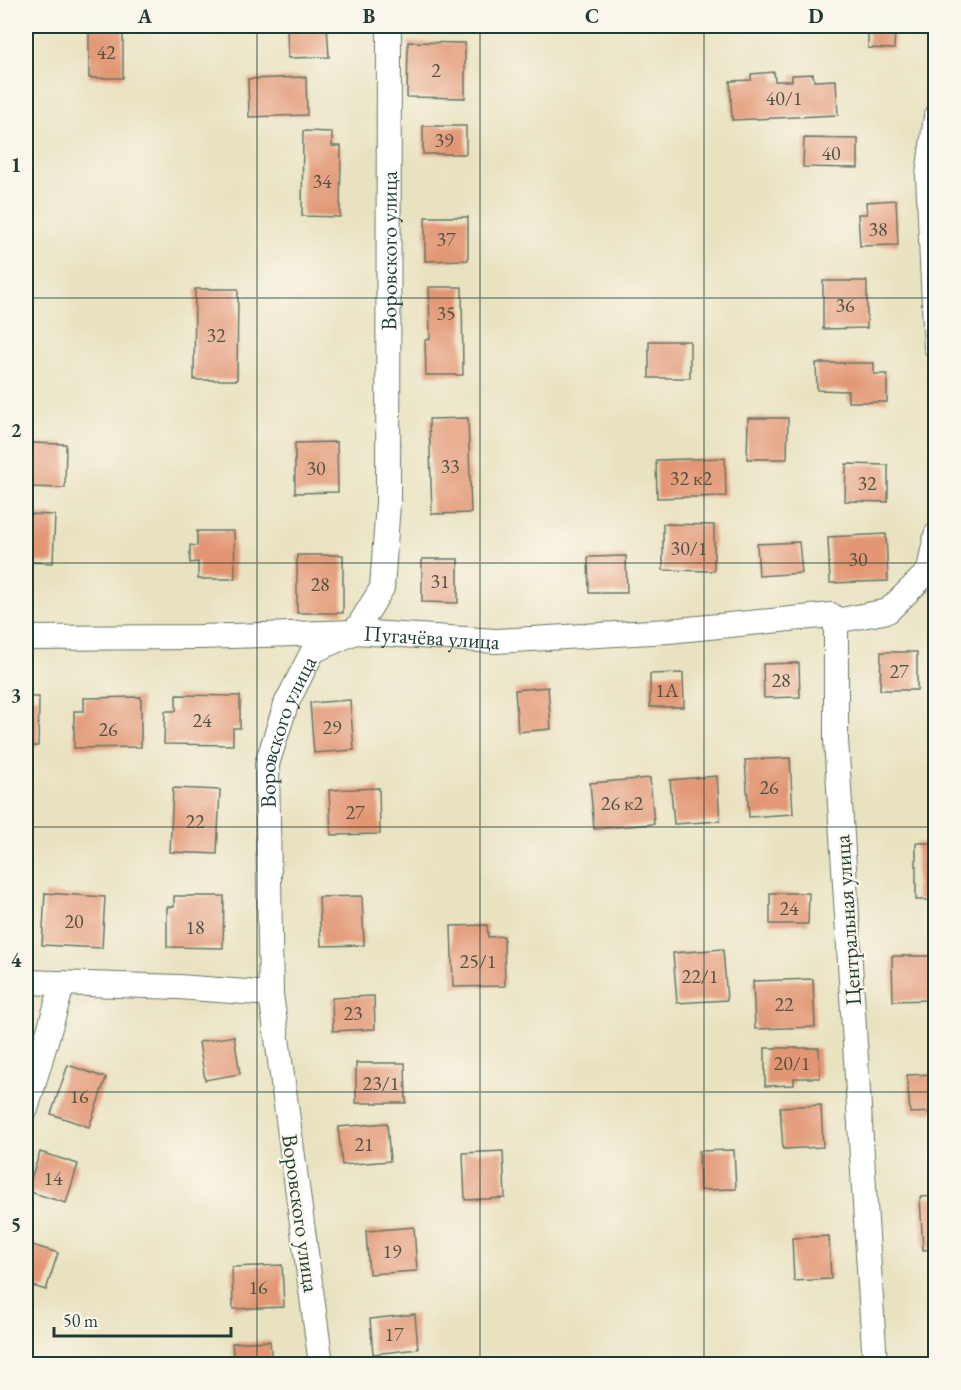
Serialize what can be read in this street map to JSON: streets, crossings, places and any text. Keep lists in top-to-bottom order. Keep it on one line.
{"streets":{"street":["Воровского улица","Пугачёва улица","Центральная улица"]},"crossings":[["Воровского улица","Пугачёва улица"],["Пугачёва улица","Центральная улица"]],"house_numbers":["42","2","40/1","39","40","34","38","37","36","35","32","33","30","32 к2","32","30/1","30","31","28","27","28","1А","24","29","26","26","26 к2","27","22","24","20","18","25/1","22/1","22","23","20/1","23/1","16","21","14","19","16","17"],"scale_bar":"50 m","grid":{"columns":["A","B","C","D"],"rows":["1","2","3","4","5"]}}
